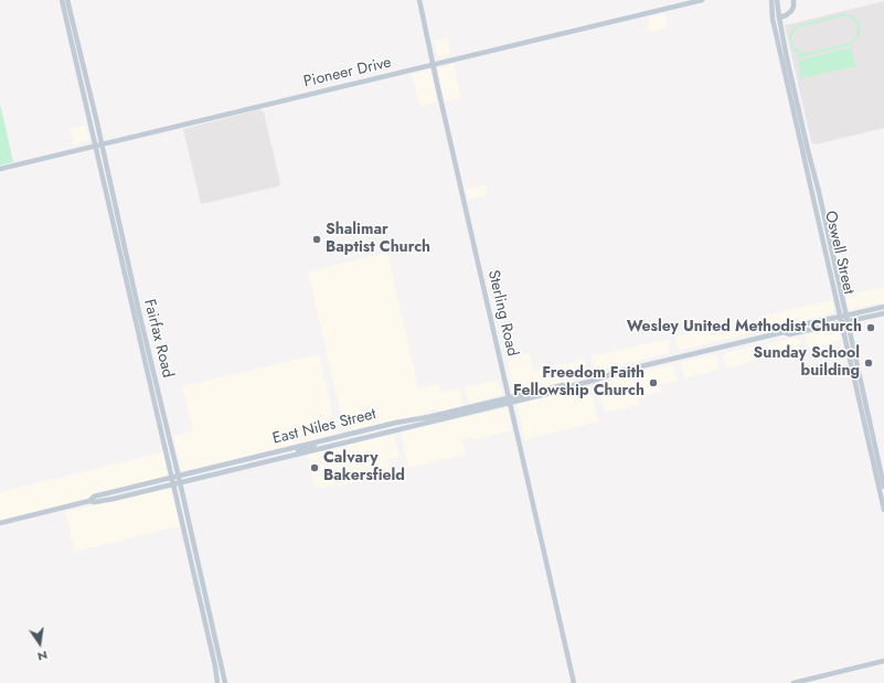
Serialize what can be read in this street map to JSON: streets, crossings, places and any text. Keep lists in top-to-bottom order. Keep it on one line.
{"streets":{"main road":["Pioneer Drive","Oswell Street","Sterling Road","Fairfax Road","East Niles Street"]},"crossings":[["Pioneer Drive","Sterling Road"],["Pioneer Drive","Fairfax Road"],["Oswell Street","East Niles Street"],["Sterling Road","East Niles Street"],["Fairfax Road","East Niles Street"]],"places":["Shalimar Baptist Church","Wesley United Methodist Church","Sunday School building","Freedom Faith Fellowship Church","Calvary Bakersfield"],"north":"bottom"}
